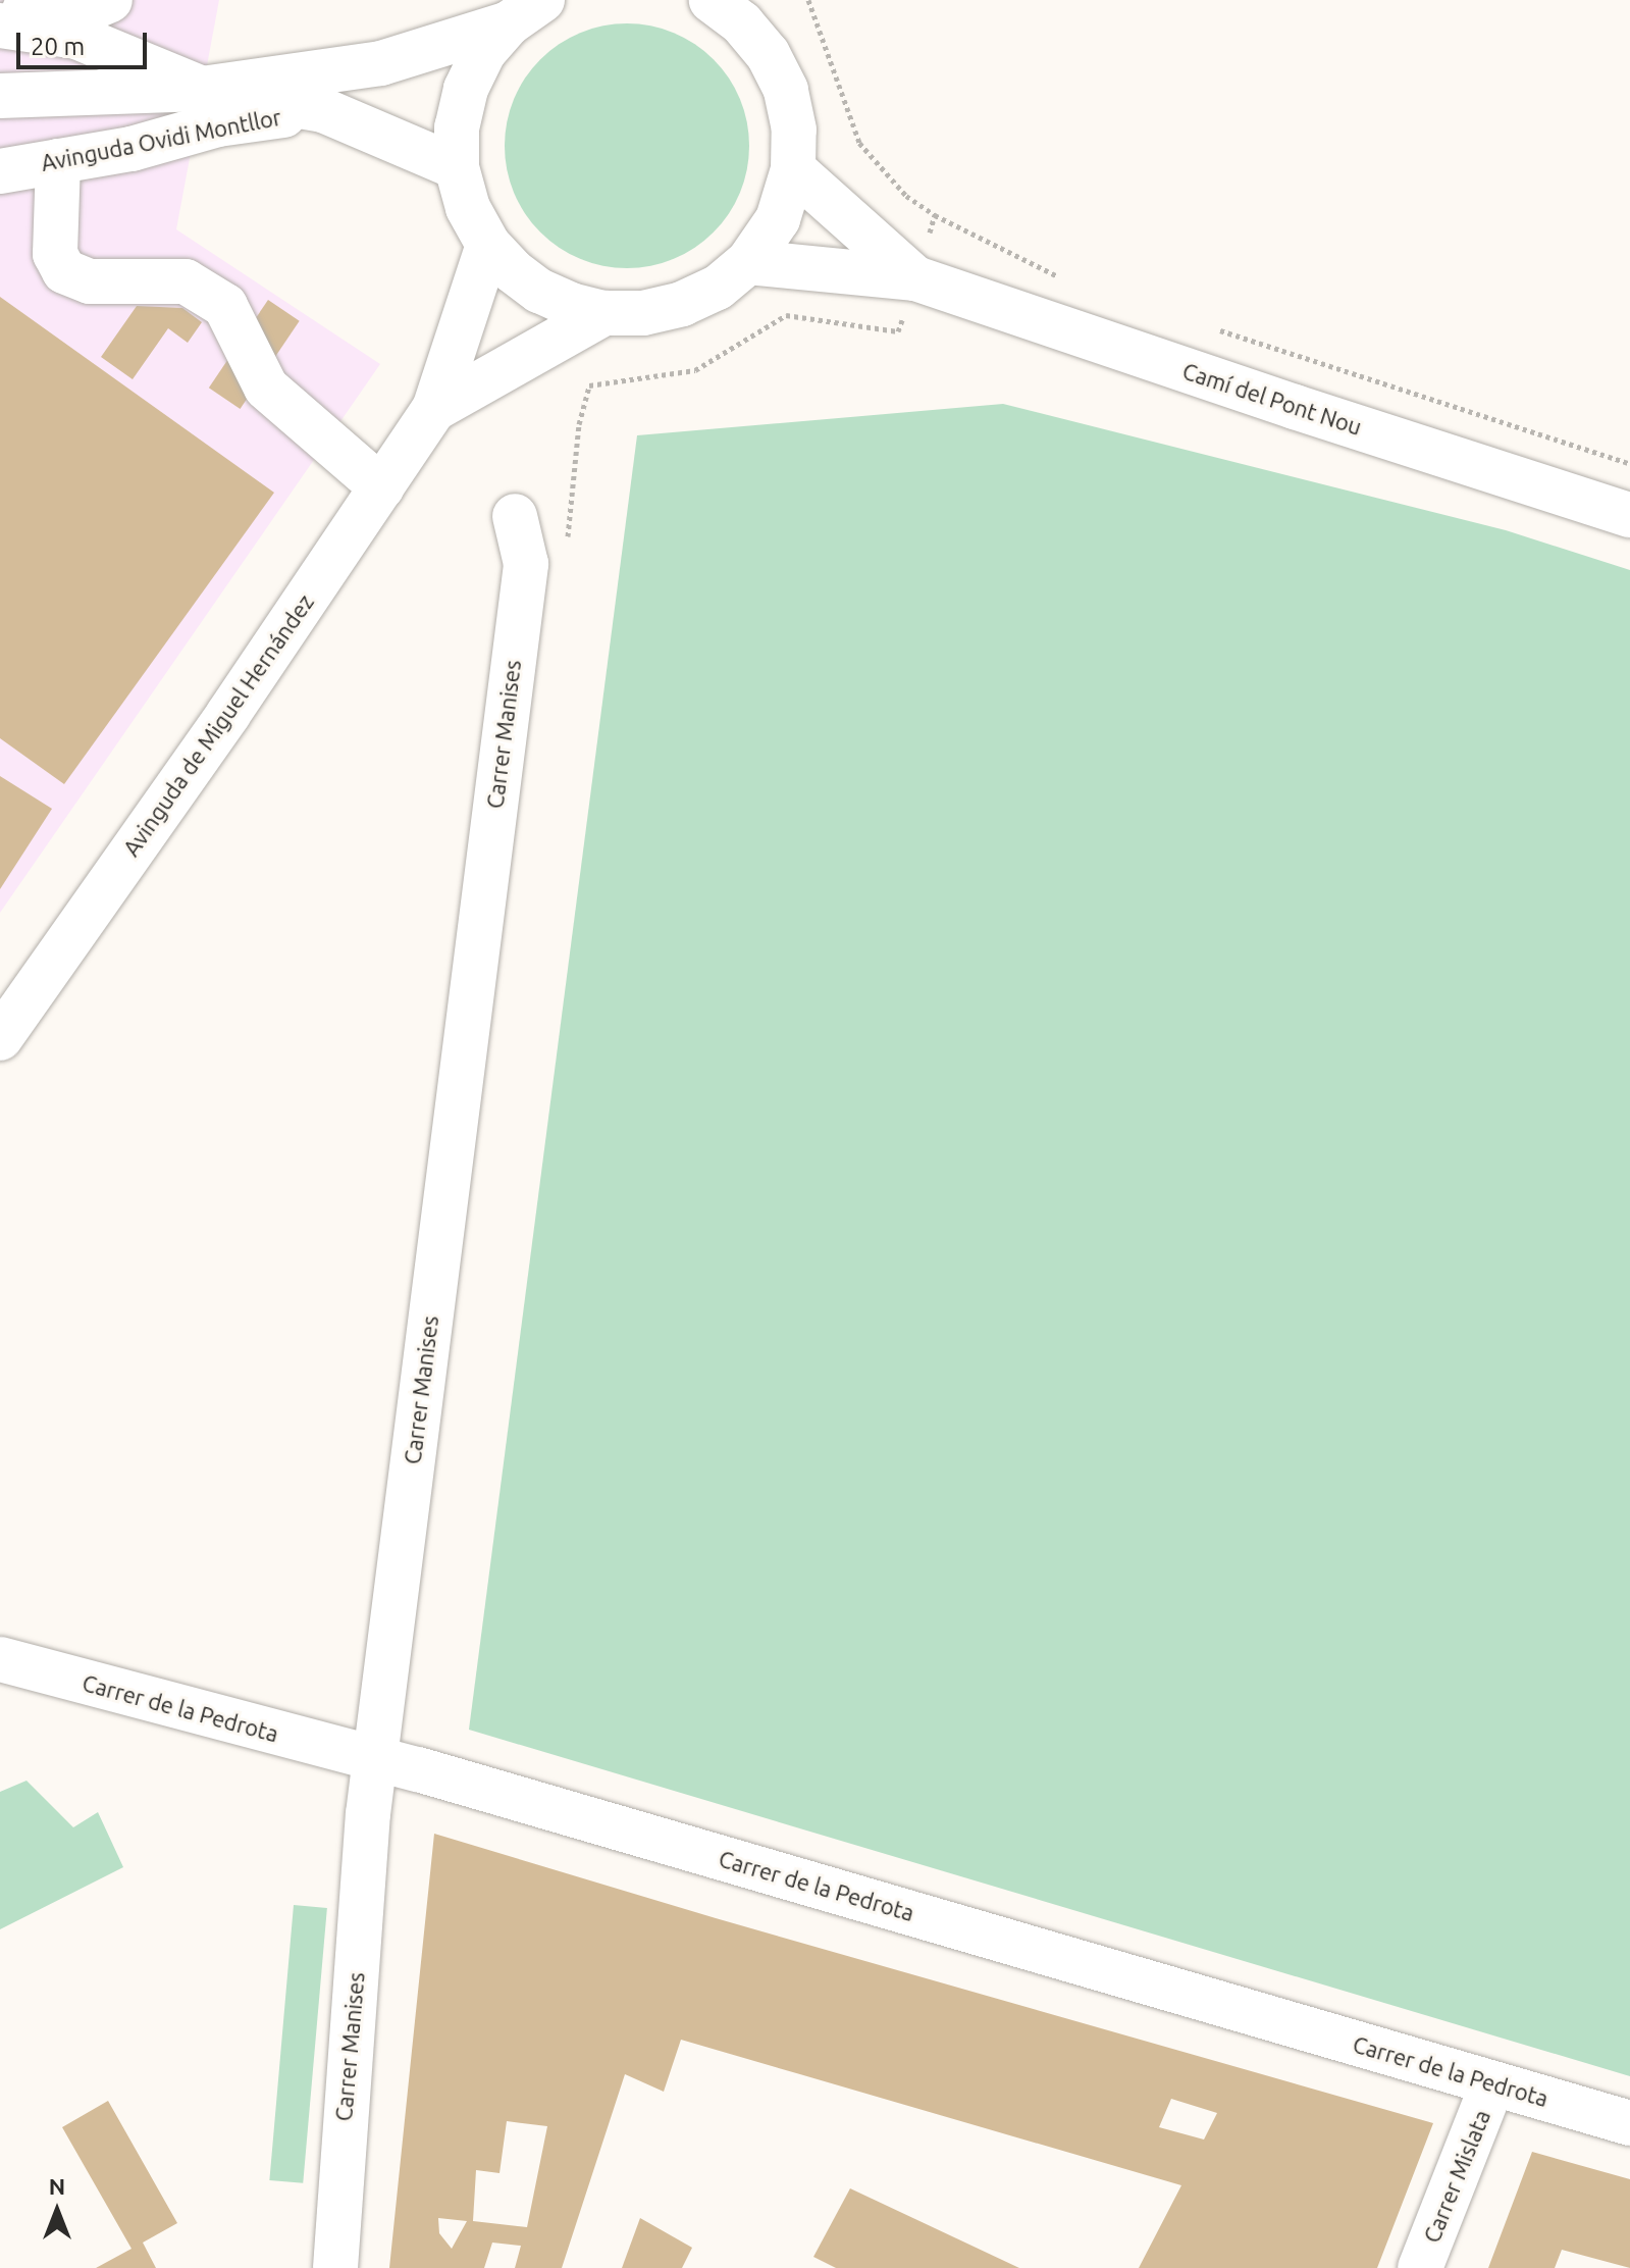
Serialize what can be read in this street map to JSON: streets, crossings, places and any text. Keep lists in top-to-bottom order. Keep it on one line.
{"streets":{"street":["Avinguda Ovidi Montllor","Camí del Pont Nou","Avinguda de Miguel Hernández","Carrer Manises","Carrer de la Pedrota","Carrer Mislata"]},"crossings":[["Carrer Manises","Carrer de la Pedrota"],["Carrer de la Pedrota","Carrer Mislata"]],"scale_bar":"20 m","north":"top"}
